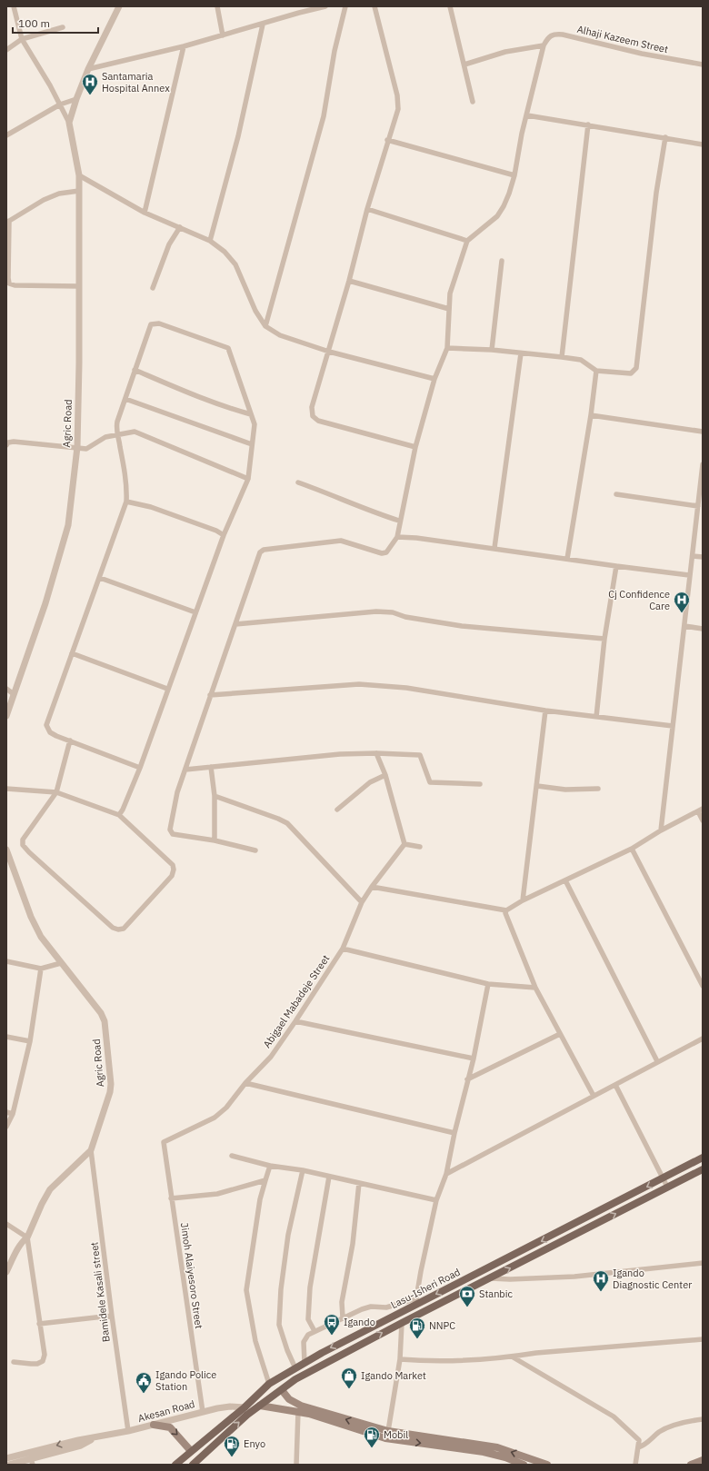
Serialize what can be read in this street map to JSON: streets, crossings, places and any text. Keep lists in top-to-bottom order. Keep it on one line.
{"streets":{"main road":["Lasu-Isheri Road"],"street":["Alhaji Kazeem Street","Agric Road","Abigael Mabadeje Street","Jimoh Alaiyesoro Street","Bamidele Kasali street","Akesan Road"]},"crossings":[["Agric Road","Bamidele Kasali street"],["Abigael Mabadeje Street","Jimoh Alaiyesoro Street"],["Jimoh Alaiyesoro Street","Akesan Road"],["Lasu-Isheri Road","Akesan Road"],["Bamidele Kasali street","Akesan Road"]],"places":{"hospital":["Santamaria Hospital Annex","Cj Confidence Care","Igando Diagnostic Center"],"bank":["Stanbic"],"bus stop":["Igando"],"fuel station":["NNPC","Mobil","Enyo"],"shop":["Igando Market"],"public building":["Igando Police Station"]},"scale_bar":"100 m"}
